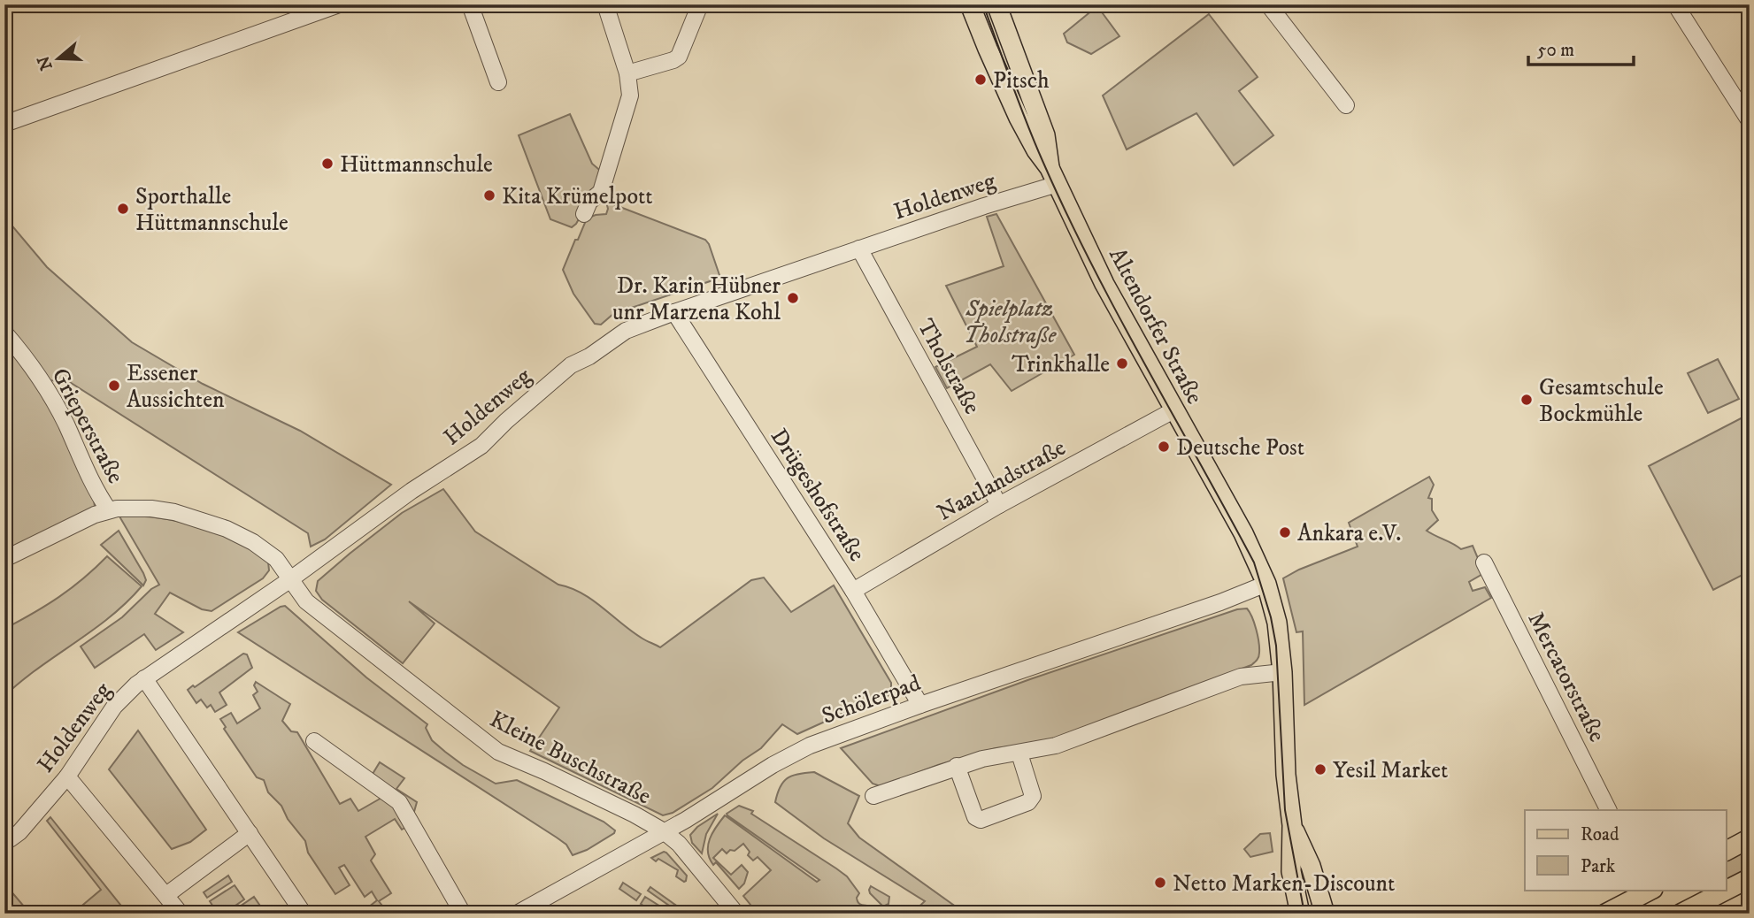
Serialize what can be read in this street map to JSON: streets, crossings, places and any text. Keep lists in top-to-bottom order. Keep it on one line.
{"streets":{"main road":["Altendorfer Straße"],"street":["Holdenweg","Tholstraße","Grieperstraße","Naatlandstraße","Drügeshofstraße","Mercatorstraße","Schölerpad","Kleine Buschstraße"]},"crossings":[["Holdenweg","Altendorfer Straße"],["Holdenweg","Tholstraße"],["Holdenweg","Drügeshofstraße"],["Holdenweg","Kleine Buschstraße"],["Altendorfer Straße","Naatlandstraße"],["Altendorfer Straße","Schölerpad"],["Tholstraße","Naatlandstraße"],["Grieperstraße","Kleine Buschstraße"],["Naatlandstraße","Drügeshofstraße"],["Drügeshofstraße","Schölerpad"],["Schölerpad","Kleine Buschstraße"]],"parks":["Spielplatz Tholstraße"],"places":["Pitsch","Hüttmannschule","Kita Krümelpott","Sporthalle Hüttmannschule","Dr. Karin Hübner unr Marzena Kohl","Trinkhalle","Essener Aussichten","Gesamtschule Bockmühle","Deutsche Post","Ankara e.V.","Yesil Market","Netto Marken-Discount"],"legend":["Road","Park"],"scale_bar":"50 m","north":"left"}
